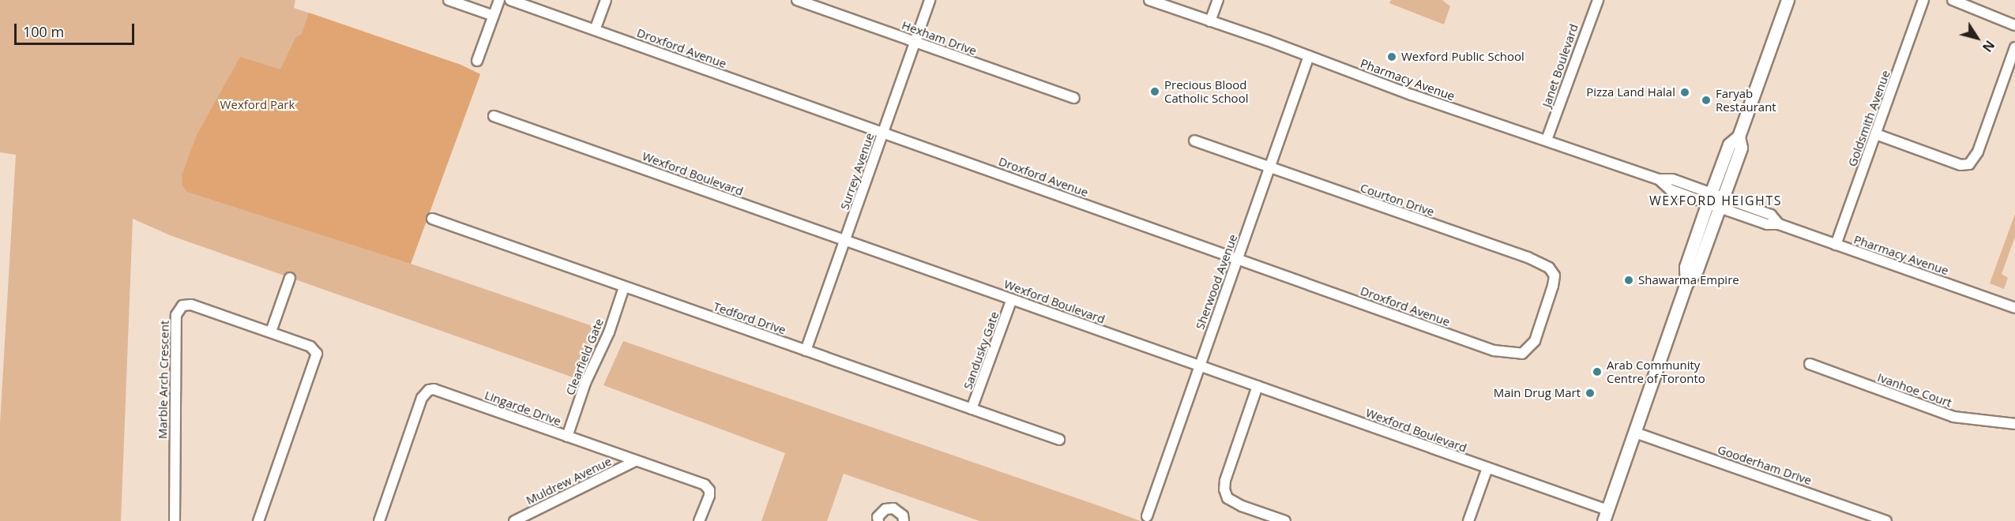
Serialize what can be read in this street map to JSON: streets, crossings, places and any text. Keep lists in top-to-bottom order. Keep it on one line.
{"streets":{"street":["Hexham Drive","Droxford Avenue","Janet Boulevard","Pharmacy Avenue","Goldsmith Avenue","Surrey Avenue","Wexford Boulevard","Courton Drive","Sherwood Avenue","Tedford Drive","Sandusky Gate","Clearfield Gate","Marble Arch Crescent","Ivanhoe Court","Lingarde Drive","Gooderham Drive","Muldrew Avenue"]},"crossings":[["Hexham Drive","Surrey Avenue"],["Droxford Avenue","Surrey Avenue"],["Droxford Avenue","Courton Drive"],["Droxford Avenue","Sherwood Avenue"],["Janet Boulevard","Pharmacy Avenue"],["Pharmacy Avenue","Goldsmith Avenue"],["Pharmacy Avenue","Sherwood Avenue"],["Surrey Avenue","Wexford Boulevard"],["Surrey Avenue","Tedford Drive"],["Wexford Boulevard","Sherwood Avenue"],["Wexford Boulevard","Sandusky Gate"],["Courton Drive","Sherwood Avenue"],["Tedford Drive","Sandusky Gate"],["Tedford Drive","Clearfield Gate"],["Clearfield Gate","Lingarde Drive"],["Lingarde Drive","Muldrew Avenue"]],"districts":["WEXFORD HEIGHTS"],"parks":["Wexford Park"],"places":["Wexford Public School","Precious Blood Catholic School","Pizza Land Halal","Faryab Restaurant","Shawarma Empire","Arab Community Centre of Toronto","Main Drug Mart"],"scale_bar":"100 m","north":"bottom right"}
